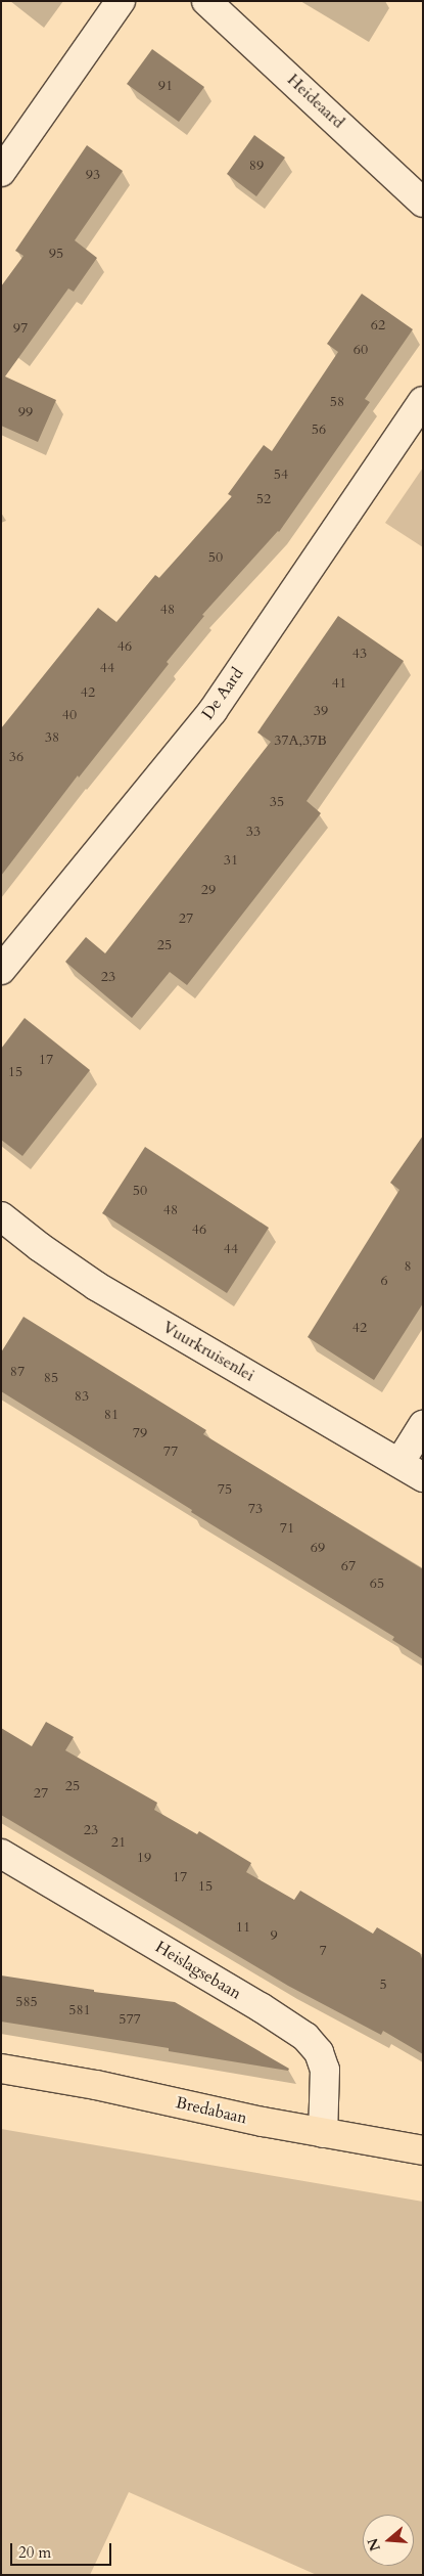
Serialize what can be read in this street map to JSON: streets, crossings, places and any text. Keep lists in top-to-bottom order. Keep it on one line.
{"streets":{"main road":["Bredabaan"],"street":["Heideaard","De Aard","Vuurkruisenlei","Heislagsebaan"]},"crossings":[["Heislagsebaan","Bredabaan"]],"house_numbers":["91","89","93","95","62","97","60","58","99","56","54","52","50","48","46","43","44","41","42","39","40","38","37A,37B","36","35","33","31","29","27","25","23","17","15","50","48","46","44","8","6","42","87","85","83","81","79","77","75","73","71","69","67","65","25","27","23","21","19","17","15","11","9","7","5","585","581","577"],"scale_bar":"20 m","north":"left"}
